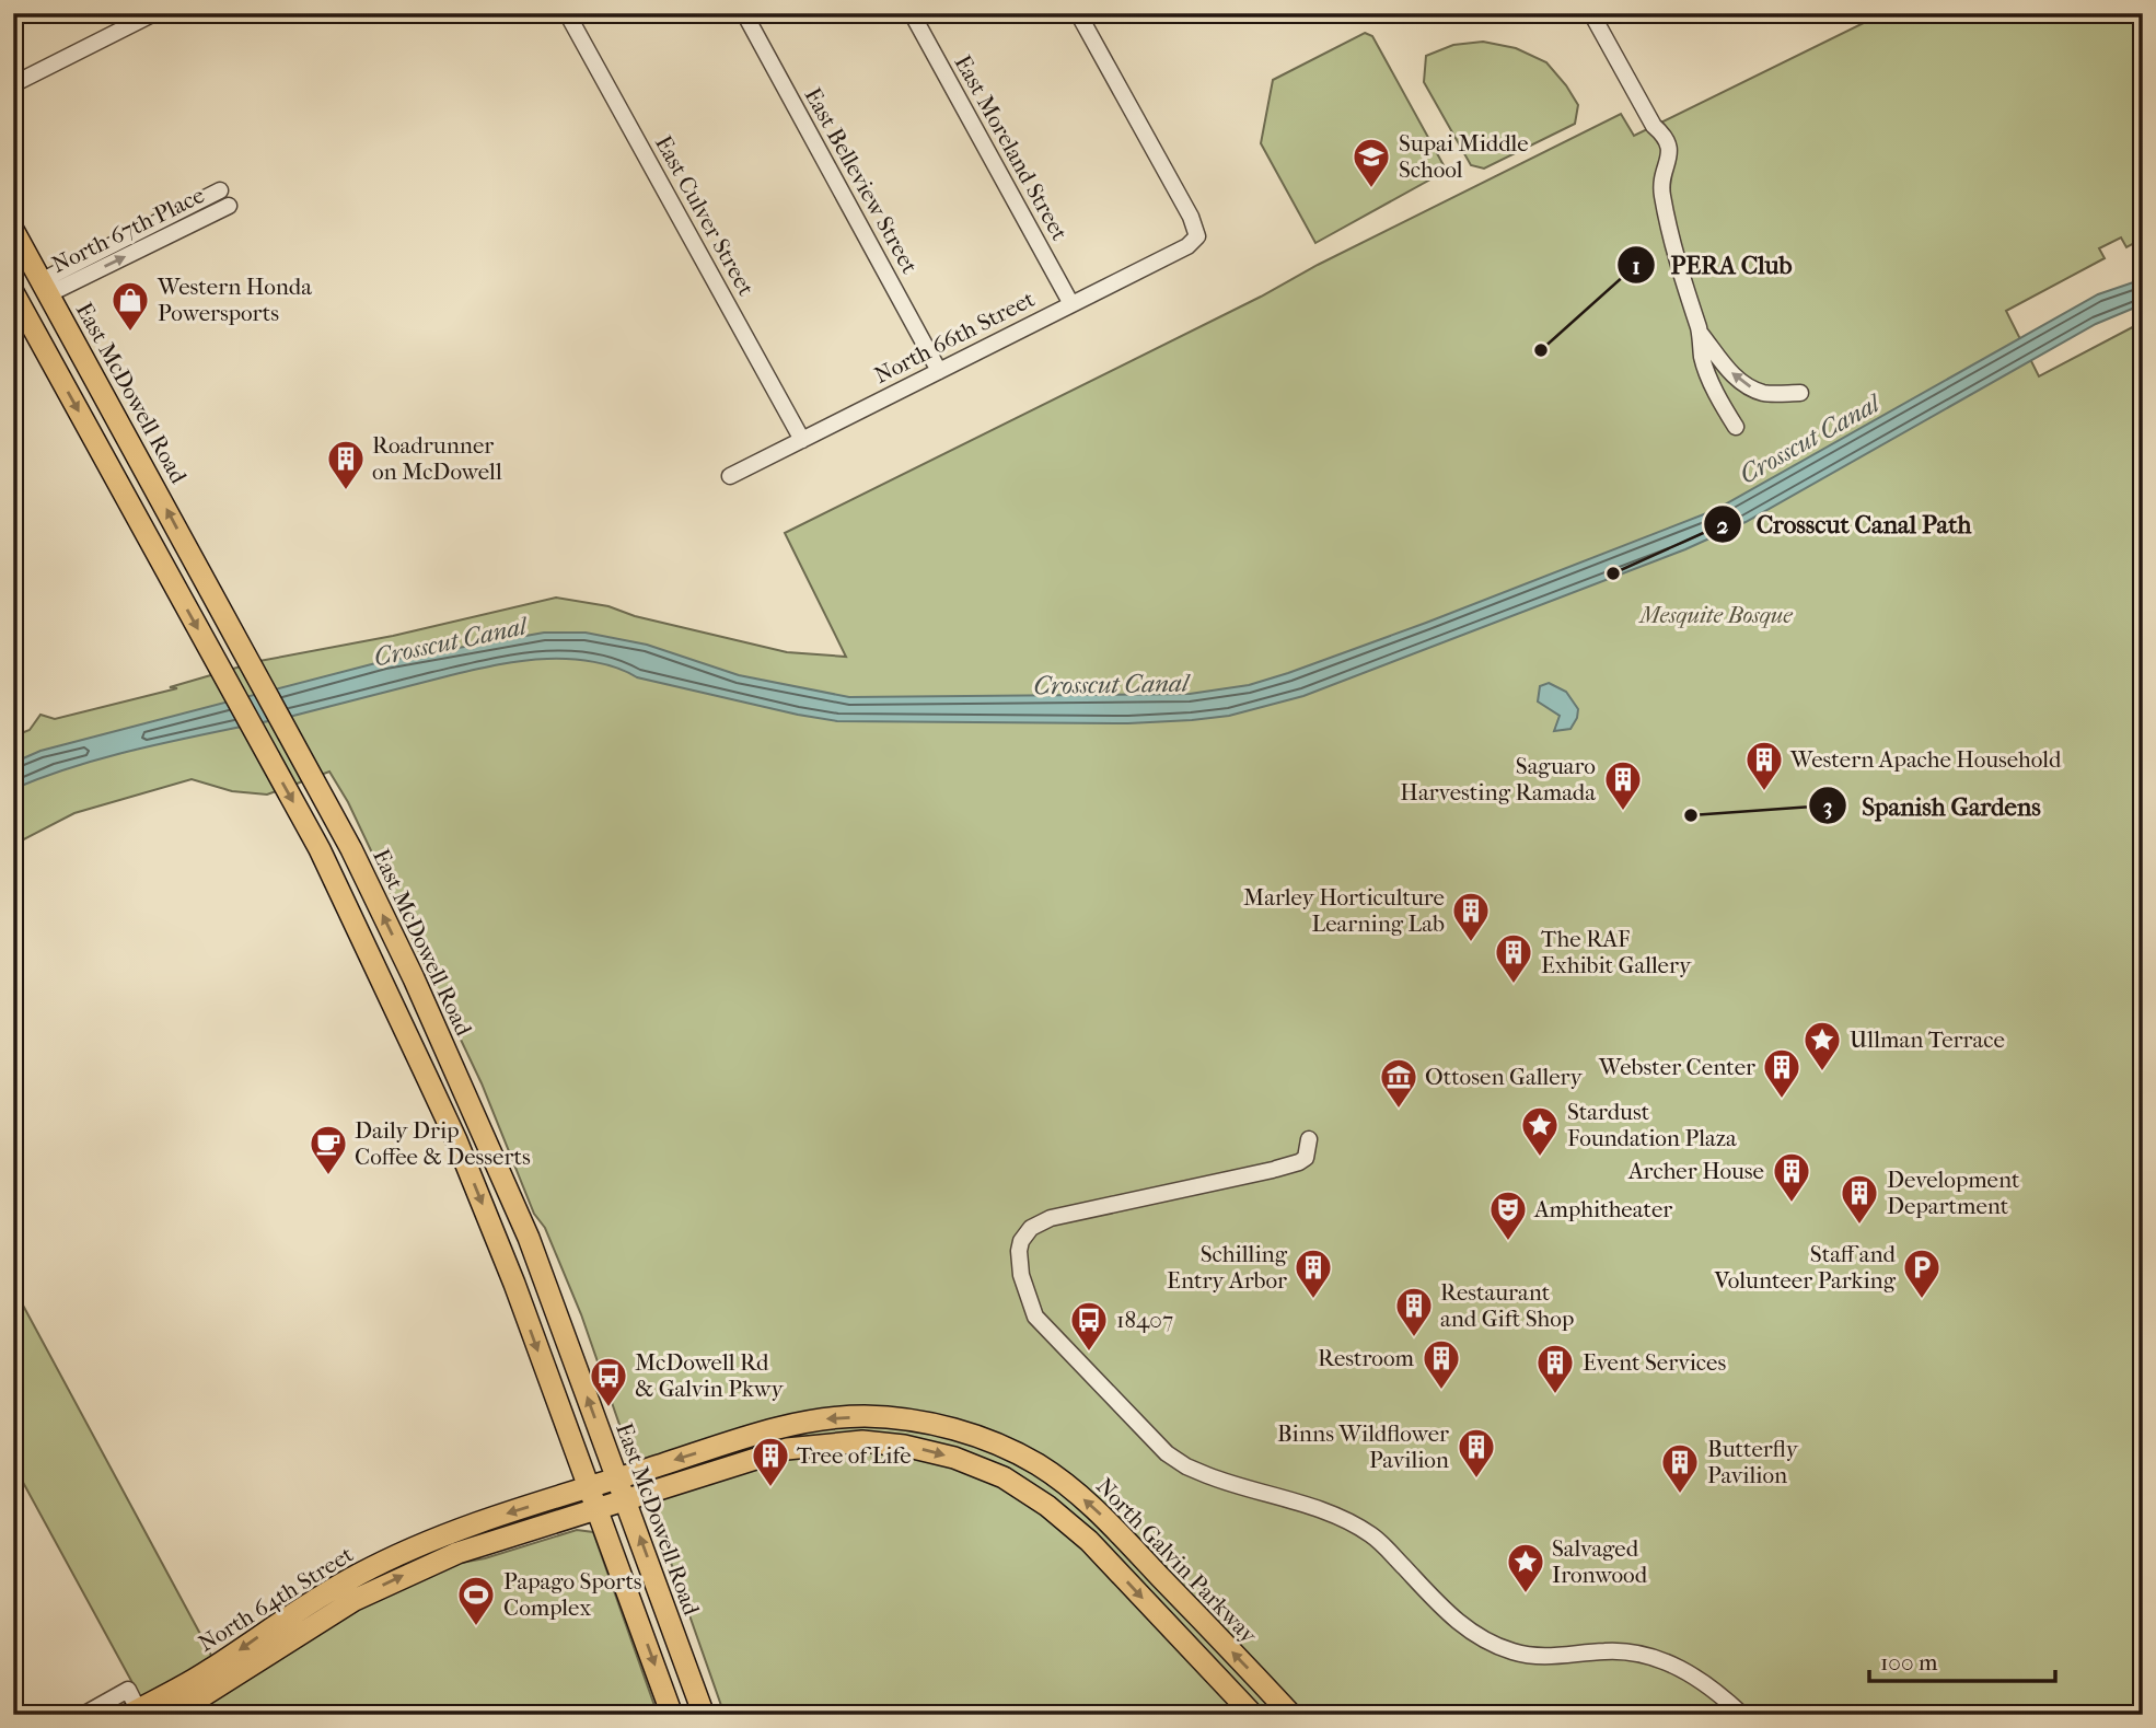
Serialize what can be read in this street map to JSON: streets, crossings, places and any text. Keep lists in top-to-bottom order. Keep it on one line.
{"streets":{"main road":["East McDowell Road","North Galvin Parkway","North 64th Street"],"street":["East Moreland Street","East Belleview Street","East Culver Street","North 67th Place","North 66th Street"]},"crossings":[["East Moreland Street","North 66th Street"],["East Belleview Street","North 66th Street"],["East Culver Street","North 66th Street"],["North 67th Place","East McDowell Road"],["East McDowell Road","North Galvin Parkway"],["East McDowell Road","North 64th Street"],["North Galvin Parkway","North 64th Street"]],"one_way":["North Galvin Parkway"],"water":["Crosscut Canal"],"parks":["Mesquite Bosque"],"places":{"school or university":["Supai Middle School"],"shop":["Western Honda Powersports"],"other":["PERA Club","Crosscut Canal Path","Spanish Gardens"],"building":["Roadrunner on McDowell","Western Apache Household","Saguaro Harvesting Ramada","Marley Horticulture Learning Lab","The RAF Exhibit Gallery","Webster Center","Archer House","Development Department","Schilling Entry Arbor","Restaurant and Gift Shop","Restroom","Event Services","Binns Wildflower Pavilion","Tree of Life","Butterfly Pavilion"],"place":["Ullman Terrace","Stardust Foundation Plaza","Salvaged Ironwood"],"museum":["Ottosen Gallery"],"cafe":["Daily Drip Coffee & Desserts"],"theatre":["Amphitheater"],"parking":["Staff and Volunteer Parking"],"bus stop":["18407","McDowell Rd & Galvin Pkwy"],"sports":["Papago Sports Complex"]},"scale_bar":"100 m"}
